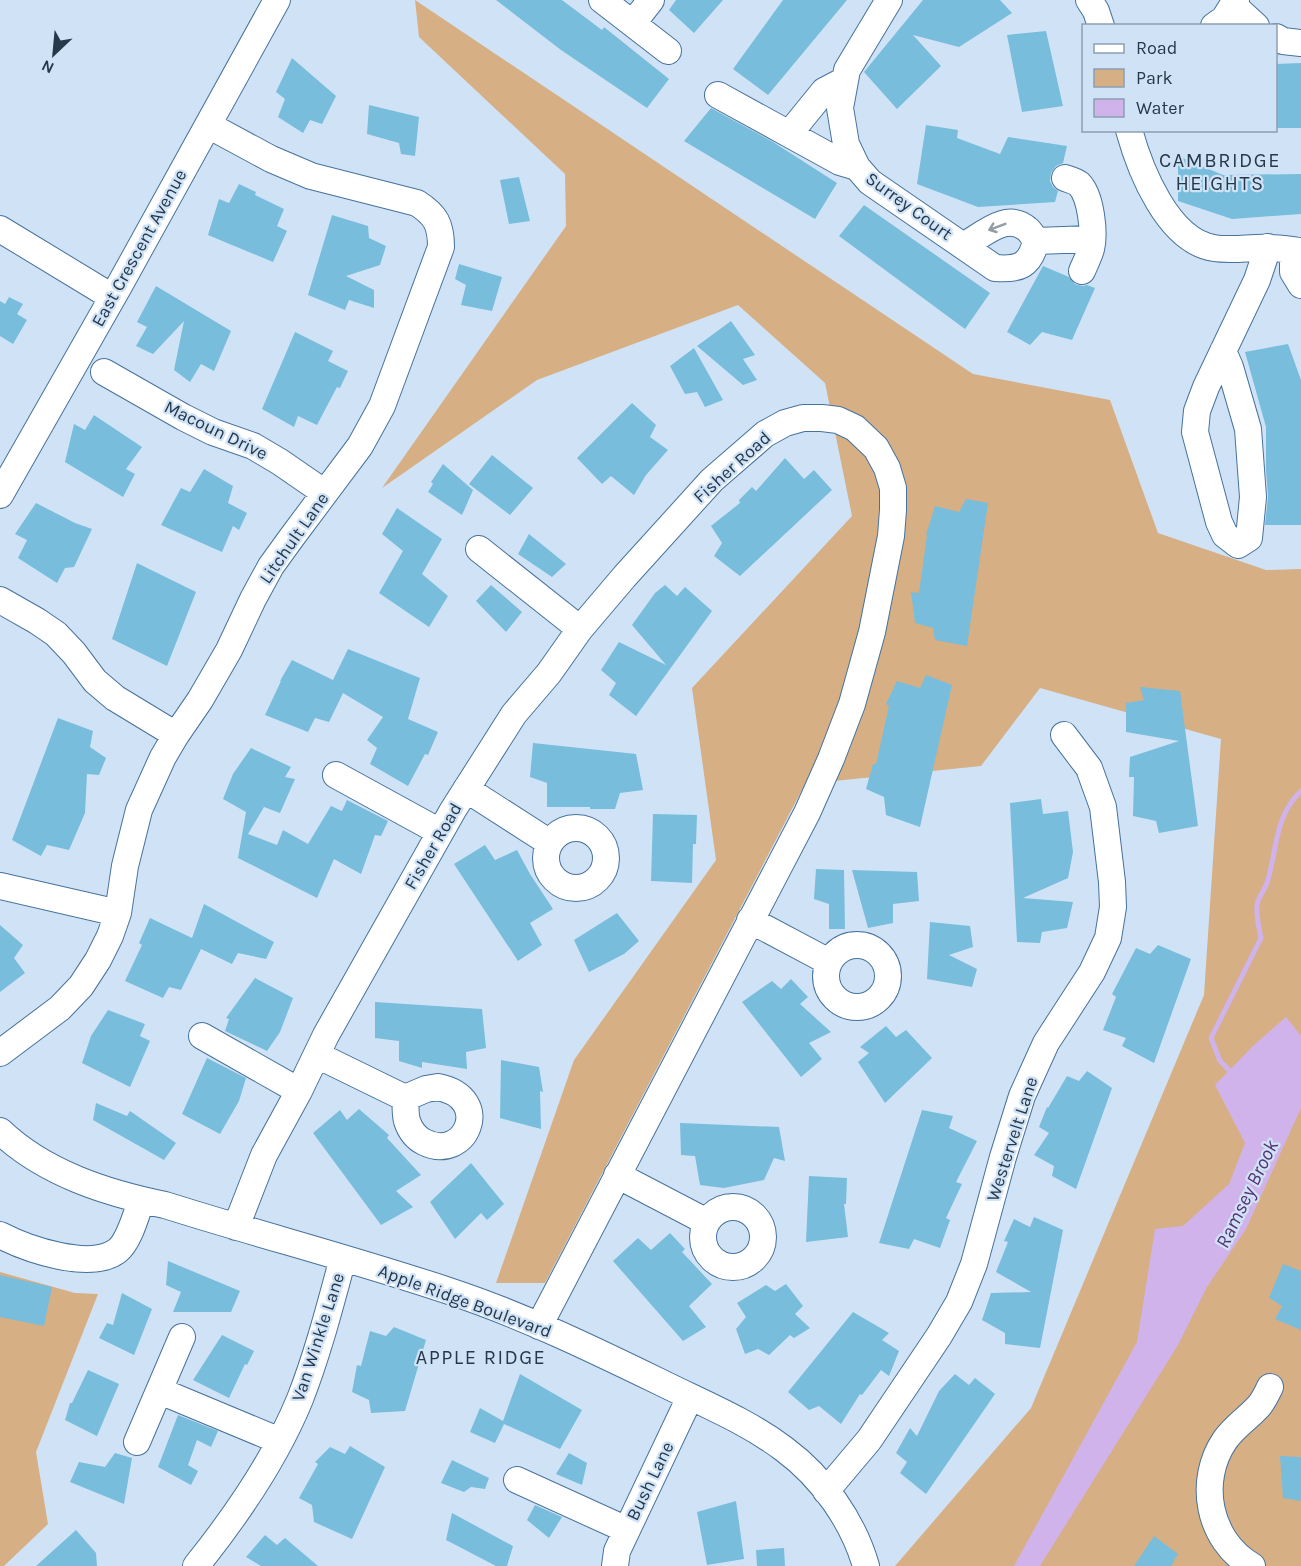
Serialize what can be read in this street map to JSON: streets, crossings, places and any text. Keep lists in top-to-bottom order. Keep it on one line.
{"streets":{"street":["Surrey Court","East Crescent Avenue","Macoun Drive","Fisher Road","Litchult Lane","Westervelt Lane","Apple Ridge Boulevard","Van Winkle Lane","Bush Lane"]},"crossings":[["East Crescent Avenue","Litchult Lane"],["Macoun Drive","Litchult Lane"],["Fisher Road","Apple Ridge Boulevard"],["Westervelt Lane","Apple Ridge Boulevard"],["Apple Ridge Boulevard","Van Winkle Lane"],["Apple Ridge Boulevard","Bush Lane"]],"districts":["CAMBRIDGE HEIGHTS","APPLE RIDGE"],"water":["Ramsey Brook"],"legend":["Road","Park","Water"],"north":"bottom left"}
